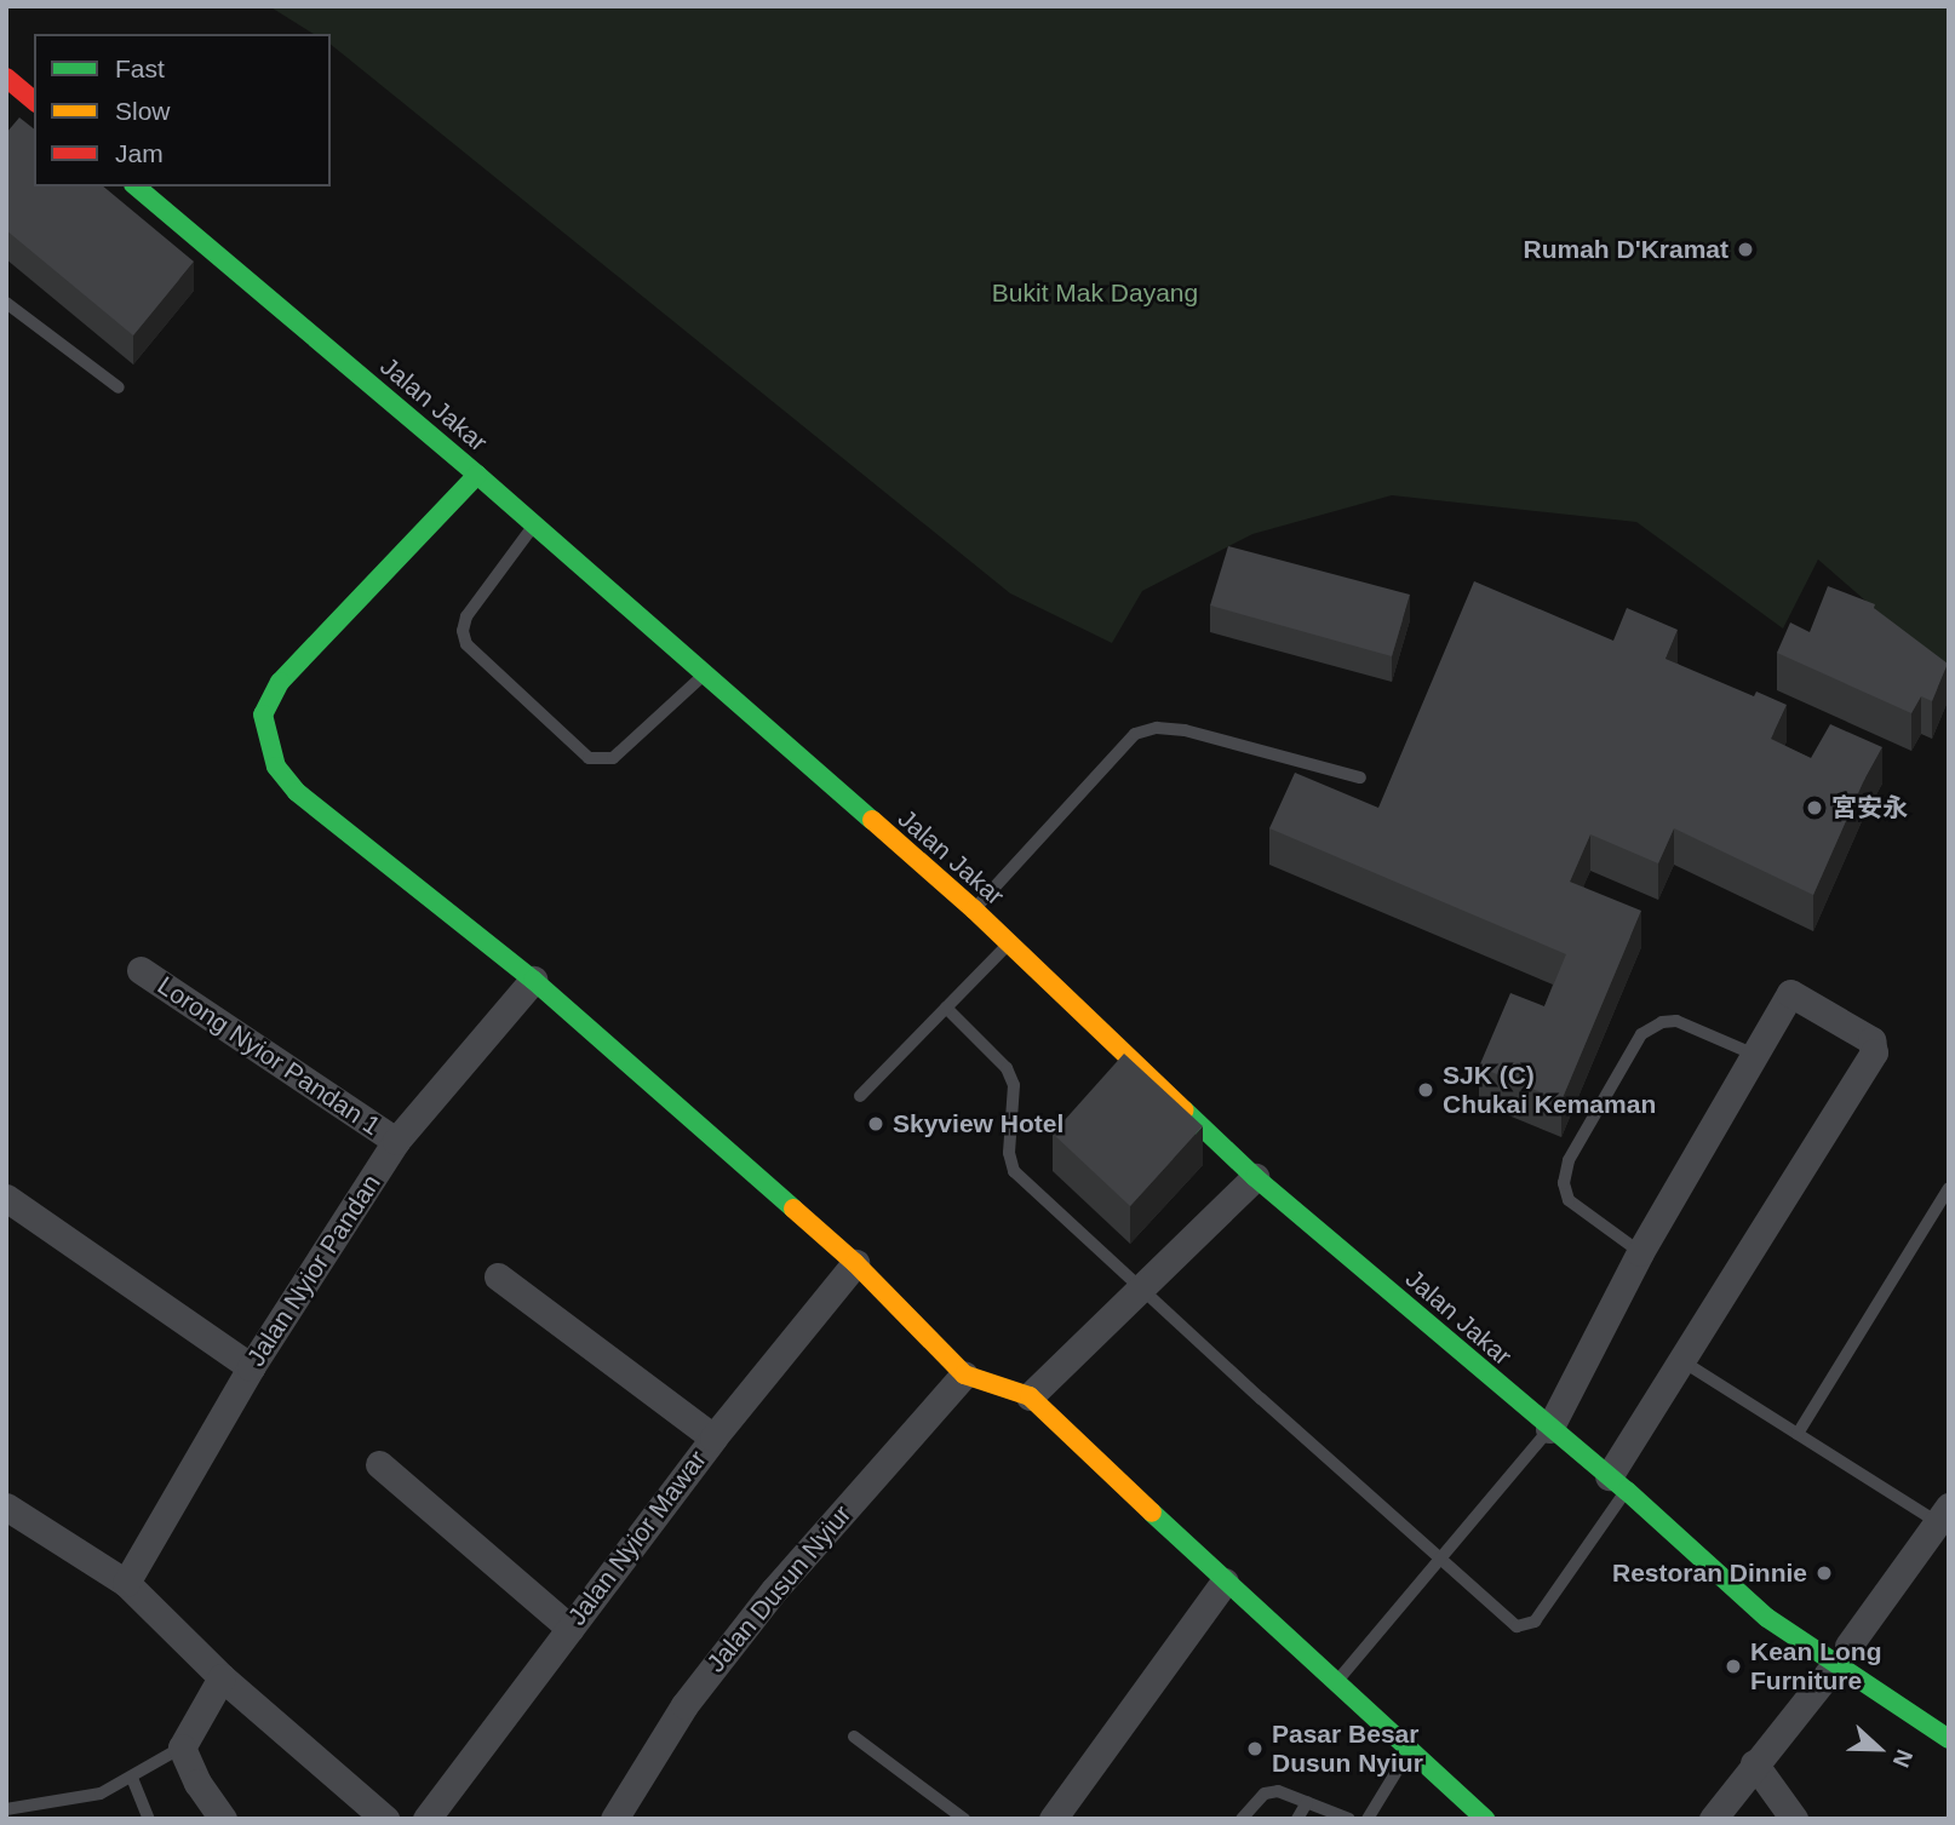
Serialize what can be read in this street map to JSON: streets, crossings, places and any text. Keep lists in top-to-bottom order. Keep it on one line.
{"streets":{"main road":["Jalan Jakar"],"street":["Lorong Nyior Pandan 1","Jalan Nyior Pandan","Jalan Nyior Mawar","Jalan Dusun Nyiur"]},"crossings":[["Lorong Nyior Pandan 1","Jalan Nyior Pandan"]],"parks":["Bukit Mak Dayang"],"places":["Rumah D'Kramat","宮安永","SJK (C) Chukai Kemaman","Skyview Hotel","Restoran Dinnie","Kean Long Furniture","Pasar Besar Dusun Nyiur"],"legend":["Fast","Slow","Jam"],"north":"right"}
